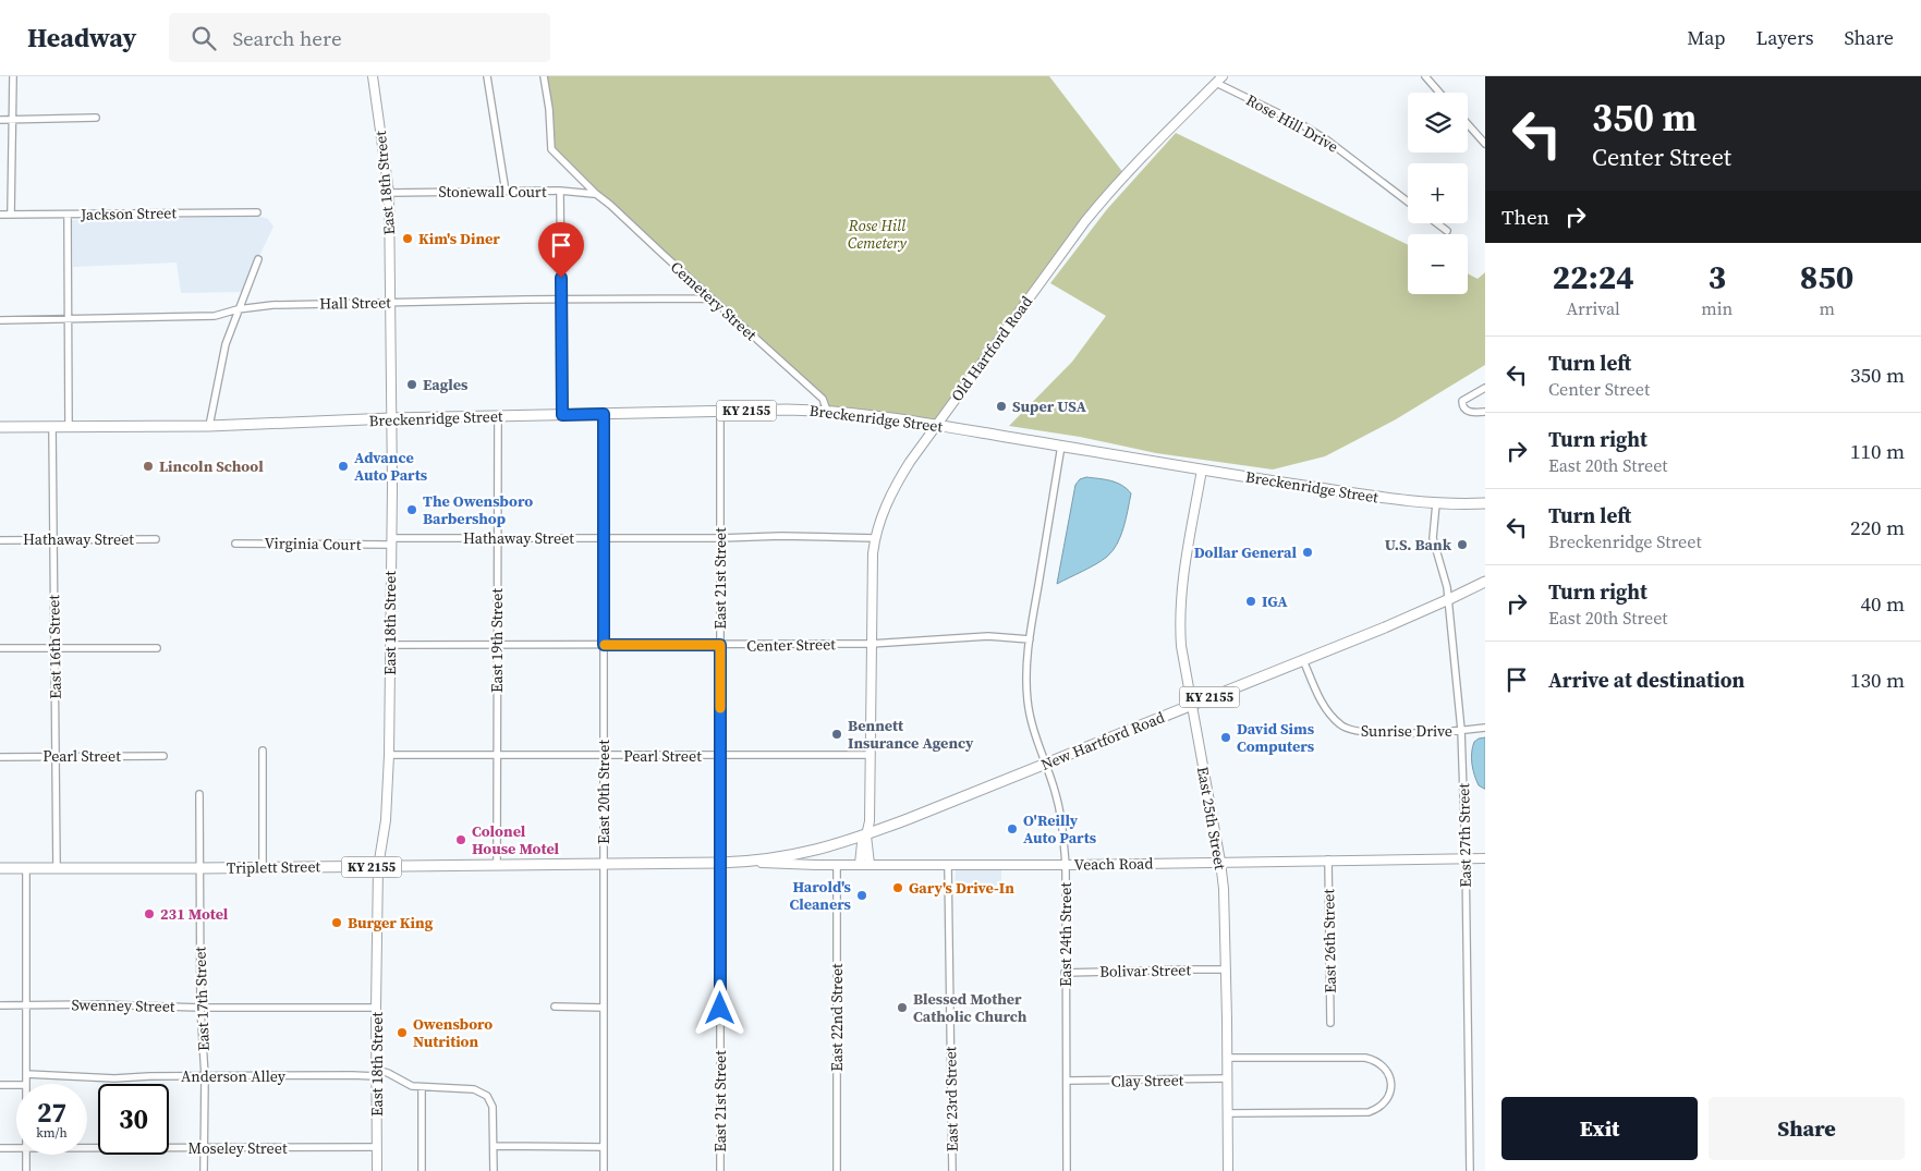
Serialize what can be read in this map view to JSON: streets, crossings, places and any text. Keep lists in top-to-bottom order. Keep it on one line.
{"streets":{"main road":["KY 2155","Breckenridge Street","New Hartford Road","Triplett Street"],"street":["Rose Hill Drive","East 18th Street","Stonewall Court","Jackson Street","Cemetery Street","Hall Street","Old Hartford Road","Hathaway Street","Virginia Court","East 21st Street","East 19th Street","Center Street","East 16th Street","Sunrise Drive","Pearl Street","East 20th Street","East 25th Street","East 27th Street","Veach Road","East 24th Street","East 26th Street","Bolivar Street","East 17th Street","Swenney Street","East 22nd Street","Anderson Alley","Clay Street","East 23rd Street","Moseley Street"]},"crossings":[["Rose Hill Drive","Old Hartford Road"],["East 18th Street","Stonewall Court"],["East 18th Street","Hall Street"],["East 18th Street","Breckenridge Street"],["East 18th Street","Hathaway Street"],["East 18th Street","Virginia Court"],["East 18th Street","Center Street"],["East 18th Street","Pearl Street"],["East 18th Street","Triplett Street"],["East 18th Street","Swenney Street"],["East 18th Street","Anderson Alley"],["East 18th Street","Moseley Street"],["Stonewall Court","Cemetery Street"],["Cemetery Street","Hall Street"],["Cemetery Street","Breckenridge Street"],["Old Hartford Road","Breckenridge Street"],["Old Hartford Road","Hathaway Street"],["Old Hartford Road","Center Street"],["Old Hartford Road","New Hartford Road"],["Old Hartford Road","Pearl Street"],["Breckenridge Street","East 21st Street"],["Breckenridge Street","East 19th Street"],["Breckenridge Street","East 16th Street"],["Breckenridge Street","East 20th Street"],["Breckenridge Street","East 25th Street"],["Breckenridge Street","East 27th Street"],["Breckenridge Street","East 24th Street"],["Hathaway Street","Virginia Court"],["Hathaway Street","East 21st Street"],["Hathaway Street","East 19th Street"],["Hathaway Street","East 16th Street"],["Hathaway Street","East 20th Street"],["East 21st Street","Center Street"],["East 21st Street","Pearl Street"],["East 21st Street","Triplett Street"],["East 19th Street","Center Street"],["East 19th Street","Pearl Street"],["East 19th Street","Triplett Street"],["Center Street","East 20th Street"],["Center Street","East 24th Street"],["East 16th Street","Pearl Street"],["East 16th Street","Triplett Street"],["Sunrise Drive","New Hartford Road"],["Sunrise Drive","East 27th Street"],["New Hartford Road","East 25th Street"],["New Hartford Road","East 27th Street"],["New Hartford Road","Veach Road"],["New Hartford Road","Triplett Street"],["New Hartford Road","East 24th Street"],["Pearl Street","East 20th Street"],["East 20th Street","Triplett Street"],["East 25th Street","Veach Road"],["East 25th Street","Bolivar Street"],["East 25th Street","Clay Street"],["East 27th Street","Veach Road"],["Veach Road","Triplett Street"],["Veach Road","East 24th Street"],["Veach Road","East 26th Street"],["Veach Road","East 22nd Street"],["Veach Road","East 23rd Street"],["Triplett Street","East 17th Street"],["East 24th Street","Bolivar Street"],["East 24th Street","Clay Street"],["East 17th Street","Swenney Street"],["East 17th Street","Anderson Alley"],["East 17th Street","Moseley Street"]],"parks":["Rose Hill Cemetery"],"places":["Kim's Diner","Eagles","Super USA","Lincoln School","Advance Auto Parts","The Owensboro Barbershop","U.S. Bank","Dollar General","IGA","Bennett Insurance Agency","David Sims Computers","O'Reilly Auto Parts","Colonel House Motel","Gary's Drive-In","Harold's Cleaners","231 Motel","Burger King","Blessed Mother Catholic Church","Owensboro Nutrition"],"page":{"header":"Headway","search":"Search here","nav":["Map","Layers","Share"],"turn":["350 m","Center Street"],"map_buttons":["+","−"],"then":"Then","eta":["22:24","Arrival","3","min","850","m"],"list":[{"name":"Turn left","note":"Center Street","value":"350 m"},{"name":"Turn right","note":"East 20th Street","value":"110 m"},{"name":"Turn left","note":"Breckenridge Street","value":"220 m"},{"name":"Turn right","note":"East 20th Street","value":"40 m"},{"name":"Arrive at destination","value":"130 m"}],"speed":"27 km/h","limit":"30","buttons":["Exit","Share"]}}
